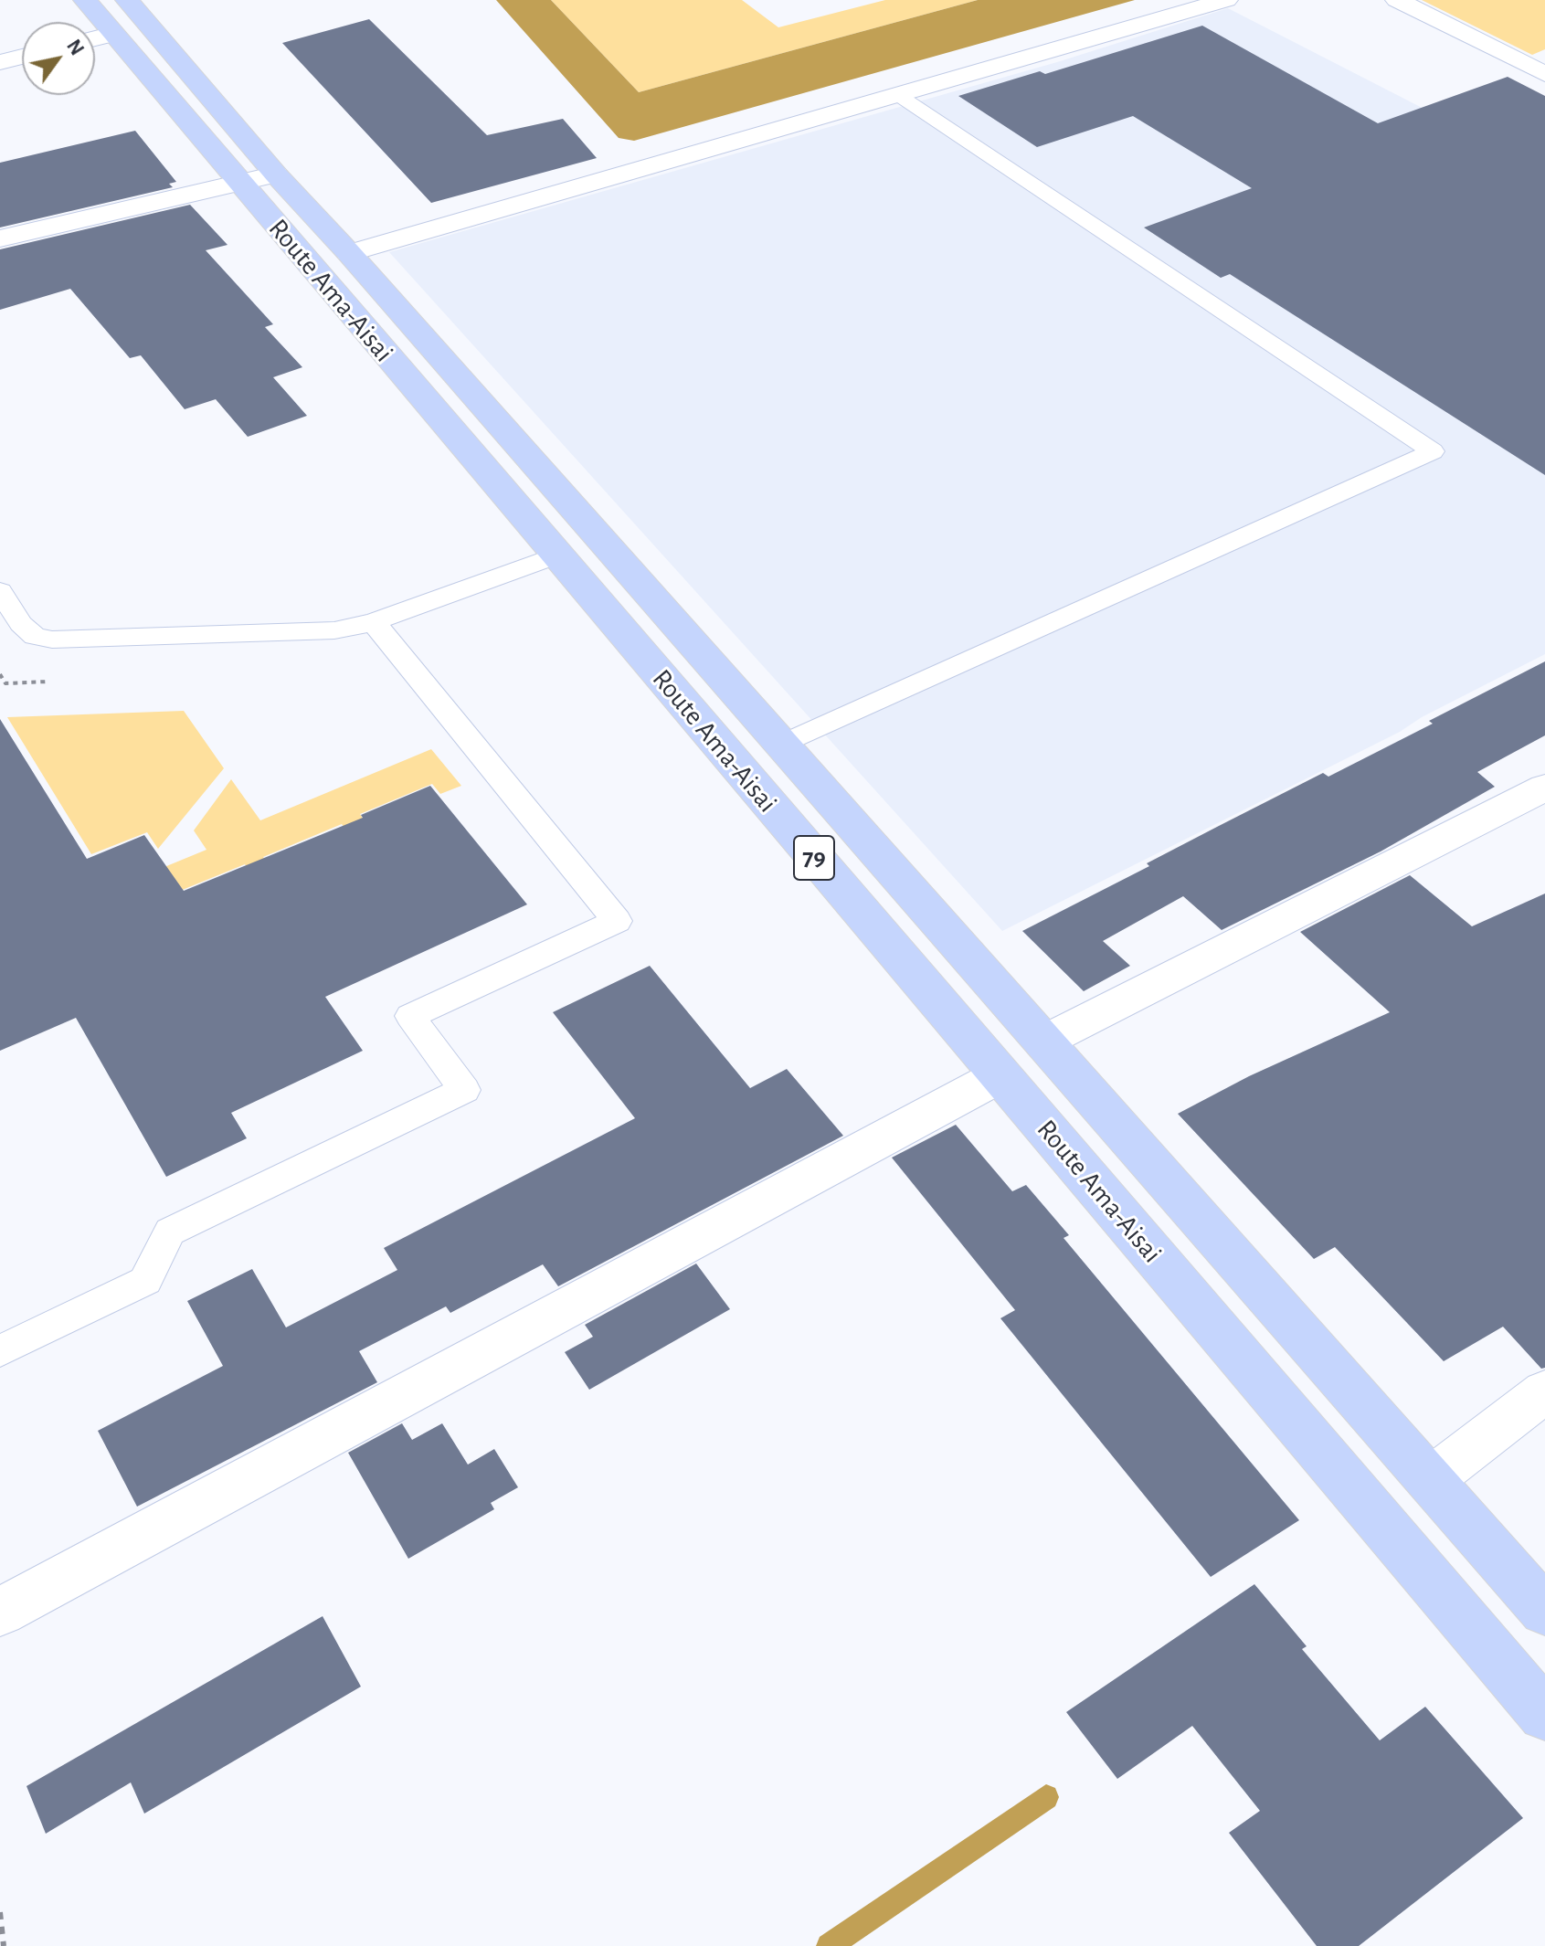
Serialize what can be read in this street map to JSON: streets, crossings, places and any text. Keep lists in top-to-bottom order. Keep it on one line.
{"streets":{"main road":["Route Ama-Aisai","79"]},"north":"top right"}
